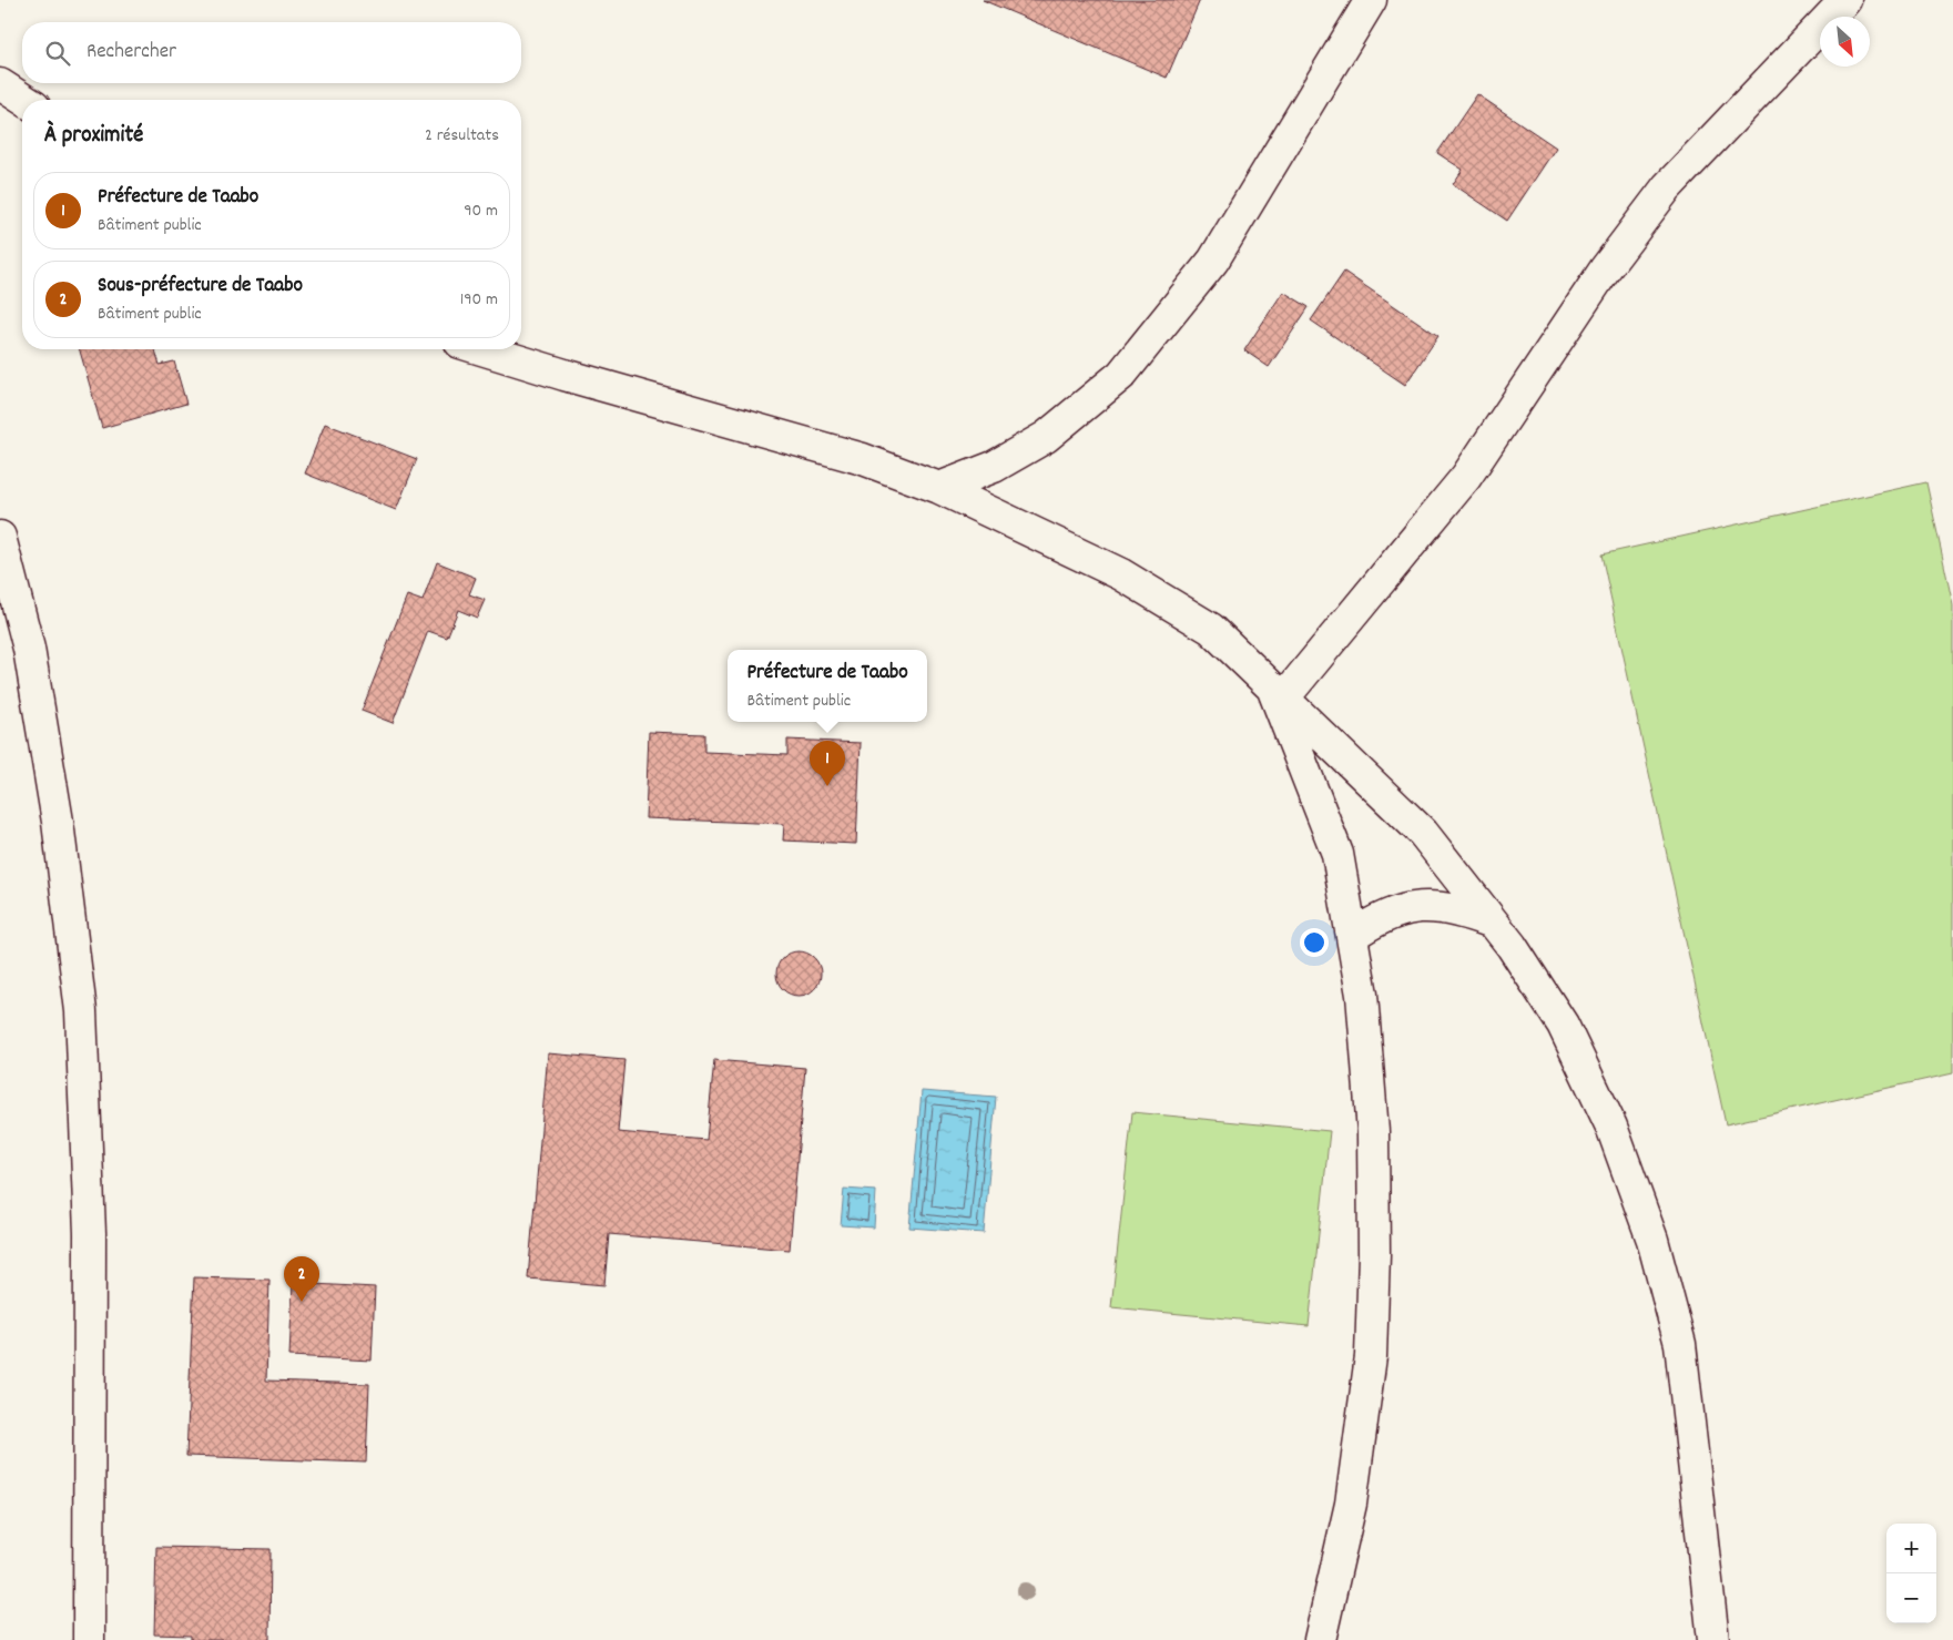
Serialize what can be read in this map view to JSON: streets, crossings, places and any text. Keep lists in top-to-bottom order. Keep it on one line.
{"north":"bottom right","page":{"search":"Rechercher","heading":["À proximité","2 résultats"],"list":[{"mark":"1","name":"Préfecture de Taabo","note":"Bâtiment public","value":"90 m"},{"mark":"2","name":"Sous-préfecture de Taabo","note":"Bâtiment public","value":"190 m"}],"popup":["Préfecture de Taabo","Bâtiment public"],"pins":["1","2"],"map_buttons":["+","−"]}}
